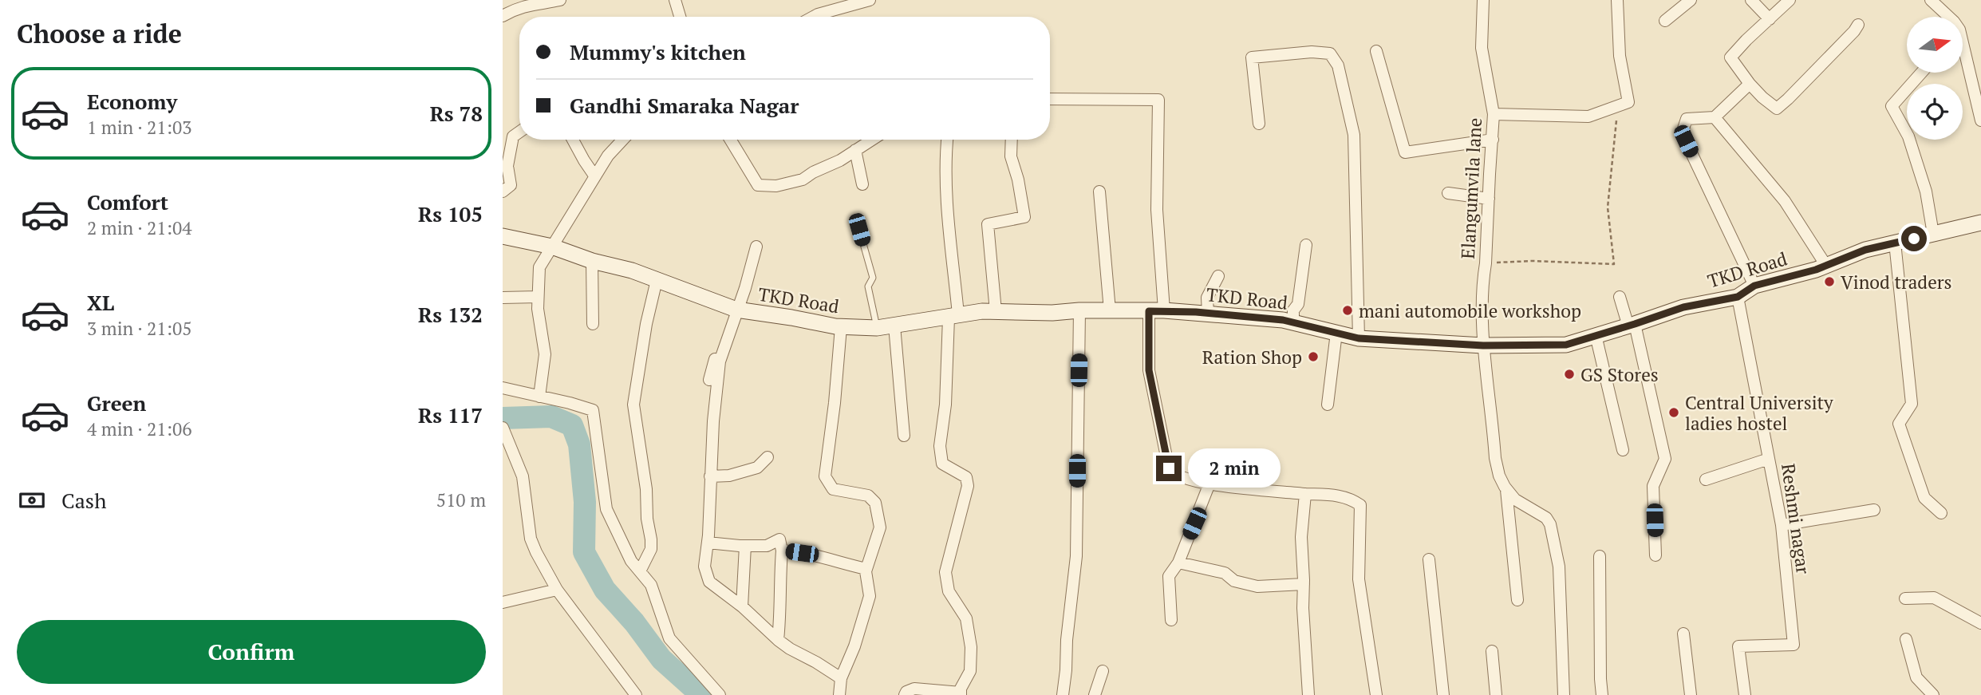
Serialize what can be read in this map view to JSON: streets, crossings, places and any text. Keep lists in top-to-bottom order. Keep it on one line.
{"streets":{"street":["Elangumvila lane","TKD Road","Reshmi nagar"]},"crossings":[["Elangumvila lane","TKD Road"],["TKD Road","Reshmi nagar"]],"places":["Vinod traders","mani automobile workshop","Ration Shop","GS Stores","Central University ladies hostel"],"north":"right","page":{"heading":"Choose a ride","banner":["Mummy's kitchen","Gandhi Smaraka Nagar"],"list":[{"name":"Economy","note":"1 min · 21:03","value":"Rs 78"},{"name":"Comfort","note":"2 min · 21:04","value":"Rs 105"},{"name":"XL","note":"3 min · 21:05","value":"Rs 132"},{"name":"Green","note":"4 min · 21:06","value":"Rs 117"}],"bubble":"2 min","pay":["Cash","510 m"],"buttons":"Confirm"}}
